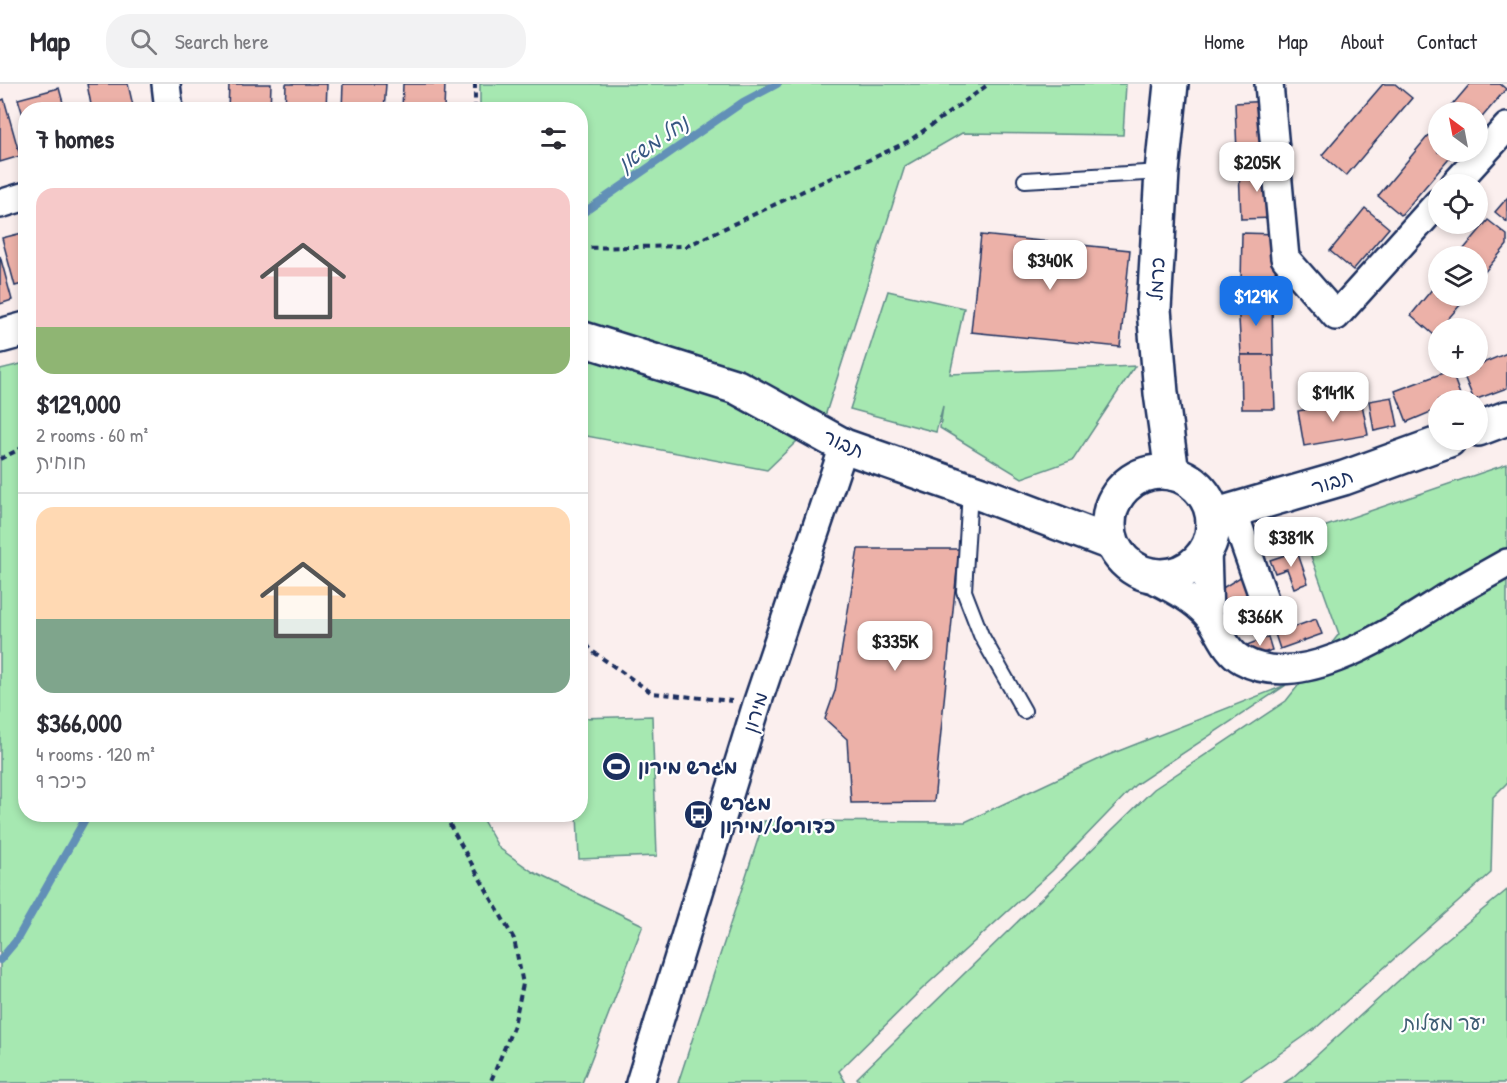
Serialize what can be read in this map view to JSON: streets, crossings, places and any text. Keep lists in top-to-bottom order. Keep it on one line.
{"streets":{"street":["כרמל","תבור","מירון"]},"crossings":[["כרמל","תבור"],["תבור","מירון"]],"water":["נחל משאן"],"parks":["יער מעלות"],"places":{"sports":["מגרש מירון"],"bus stop":["מגרש כדורסל/מירון"]},"north":"top left","page":{"header":"Map","search":"Search here","nav":["Home","Map","About","Contact"],"map_buttons":["+","−"],"heading":"7 homes","price":["$205K","$340K","$129K","$141K","$381K","$366K","$335K"],"list":[{"name":"$129,000","note":"2 rooms · 60 m² · חוחית"},{"name":"$366,000","note":"4 rooms · 120 m² · כיכר 9"}]}}
